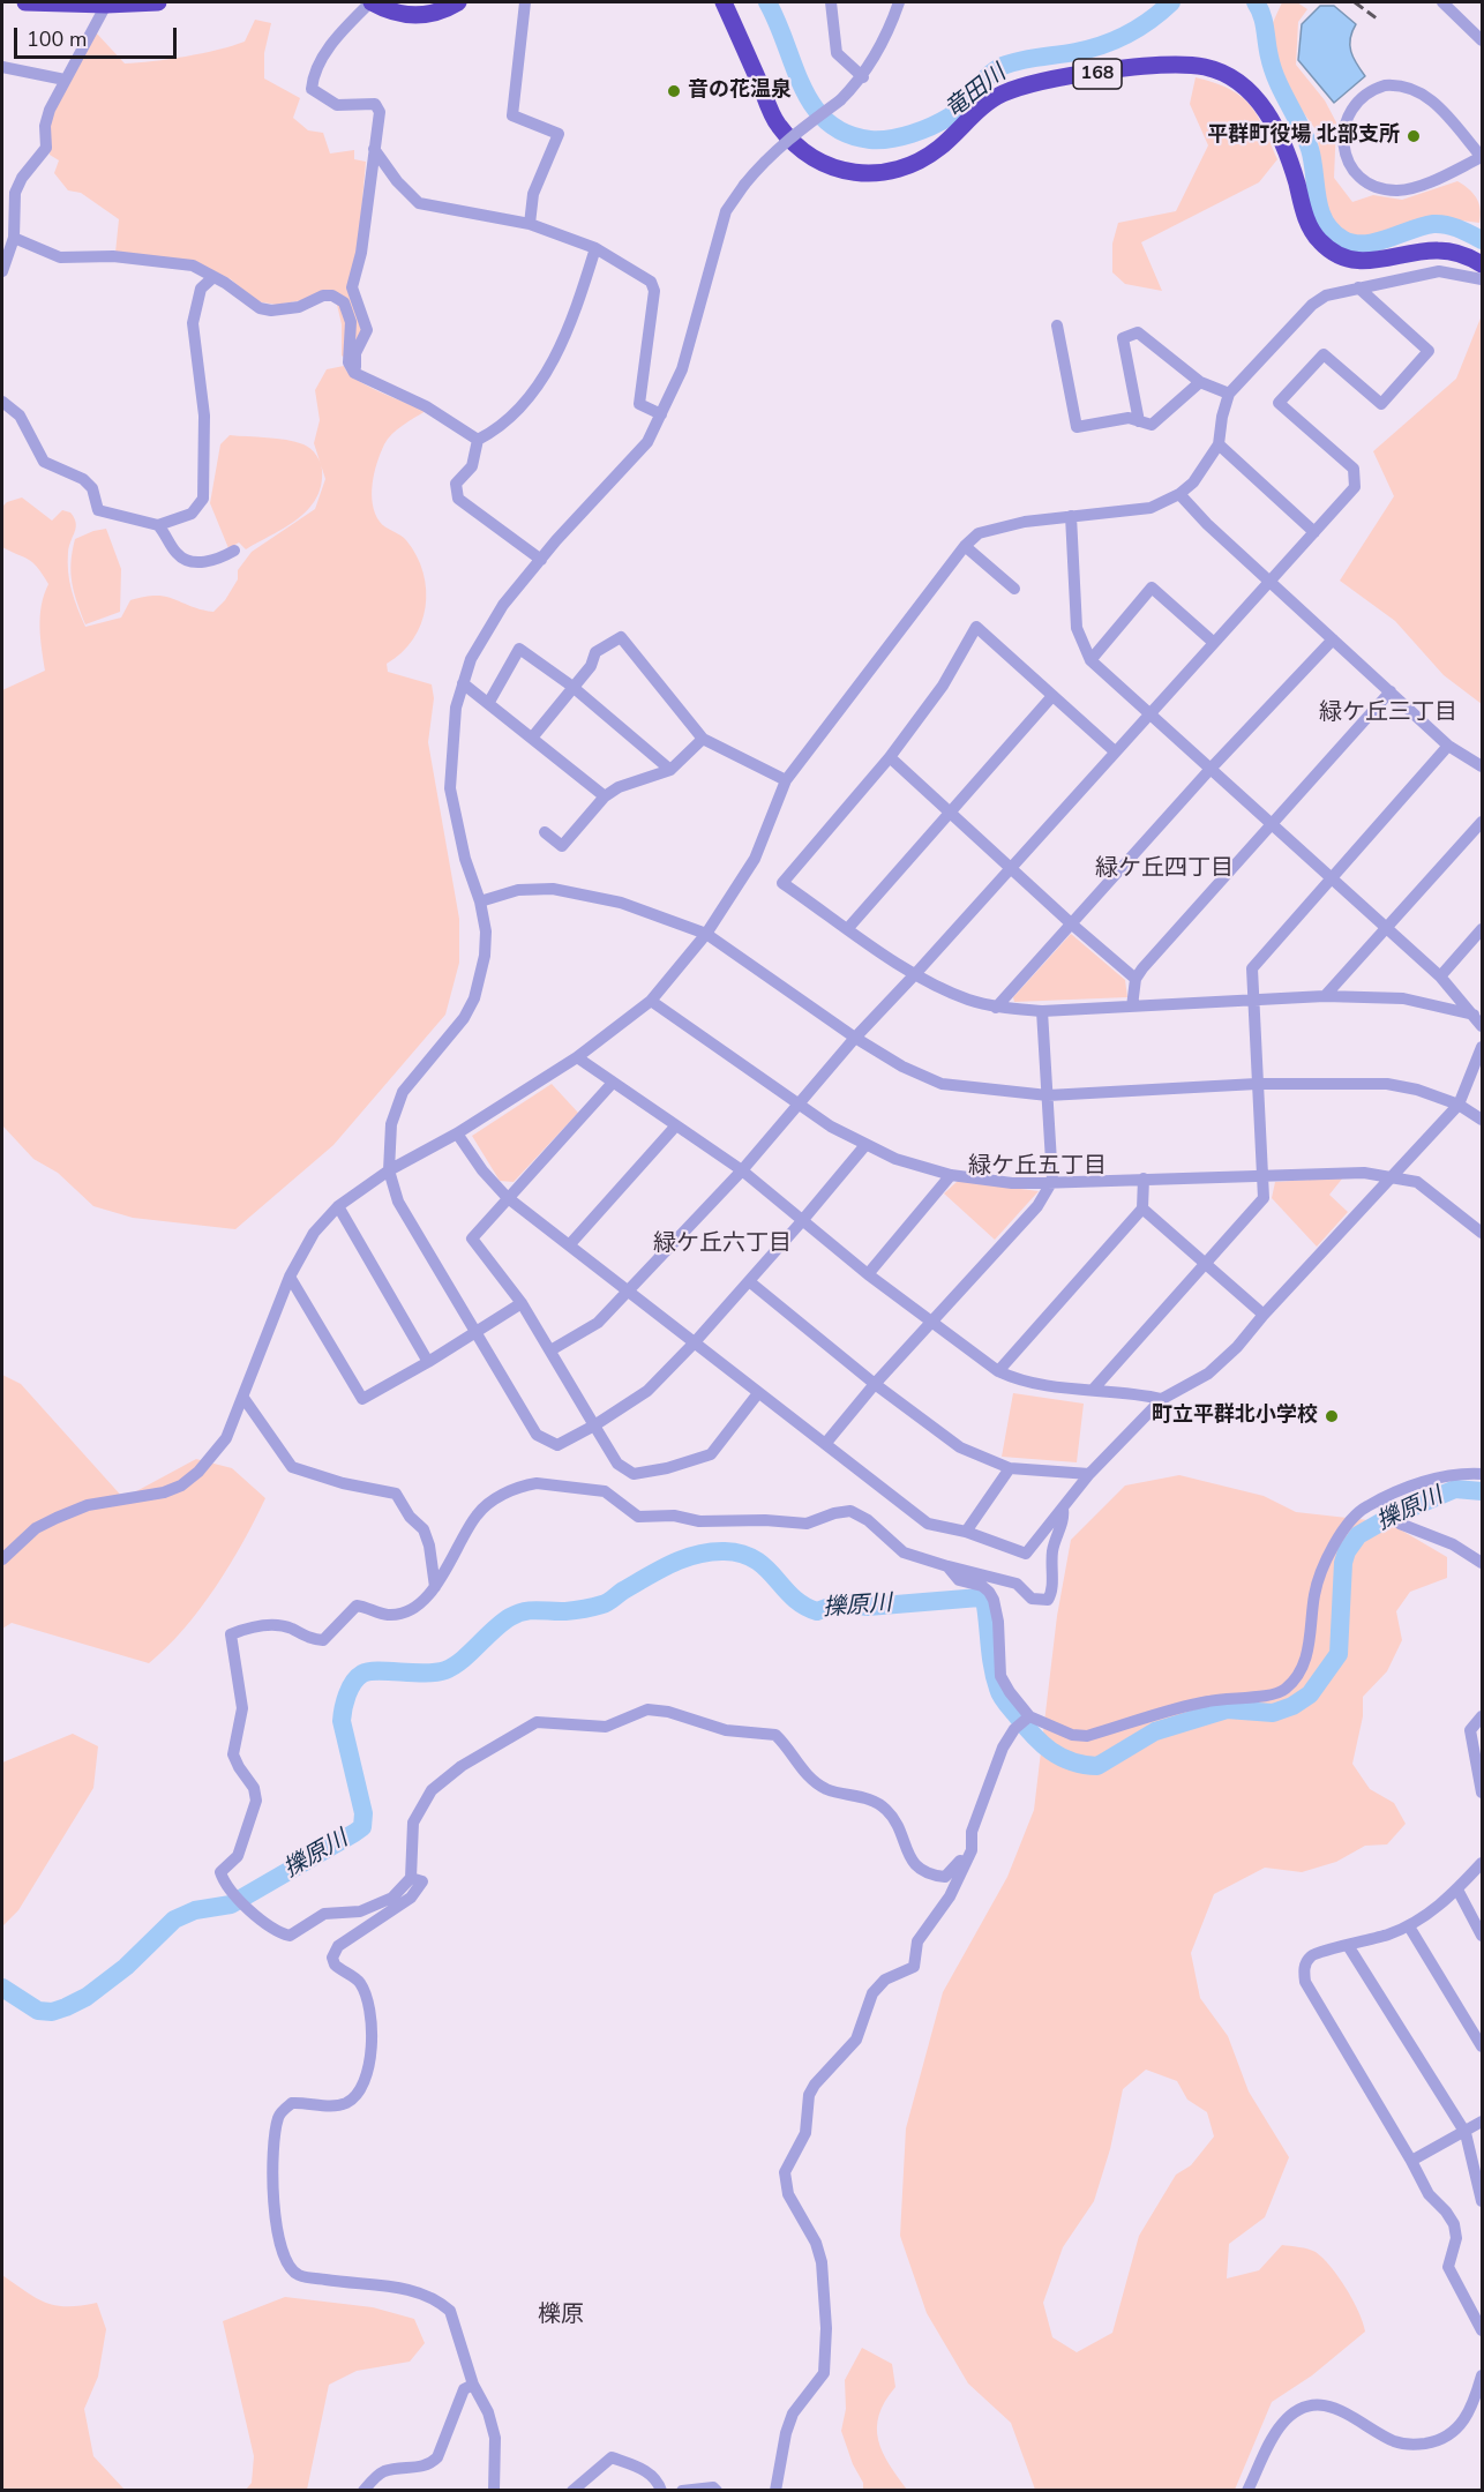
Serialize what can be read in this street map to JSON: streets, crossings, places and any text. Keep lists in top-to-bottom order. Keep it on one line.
{"streets":{"highway":["168"]},"districts":["緑ケ丘三丁目","緑ケ丘四丁目","緑ケ丘五丁目","緑ケ丘六丁目","櫟原"],"water":["竜田川","擽原川"],"places":["音の花温泉","平群町役場 北部支所","町立平群北小学校"],"scale_bar":"100 m"}
